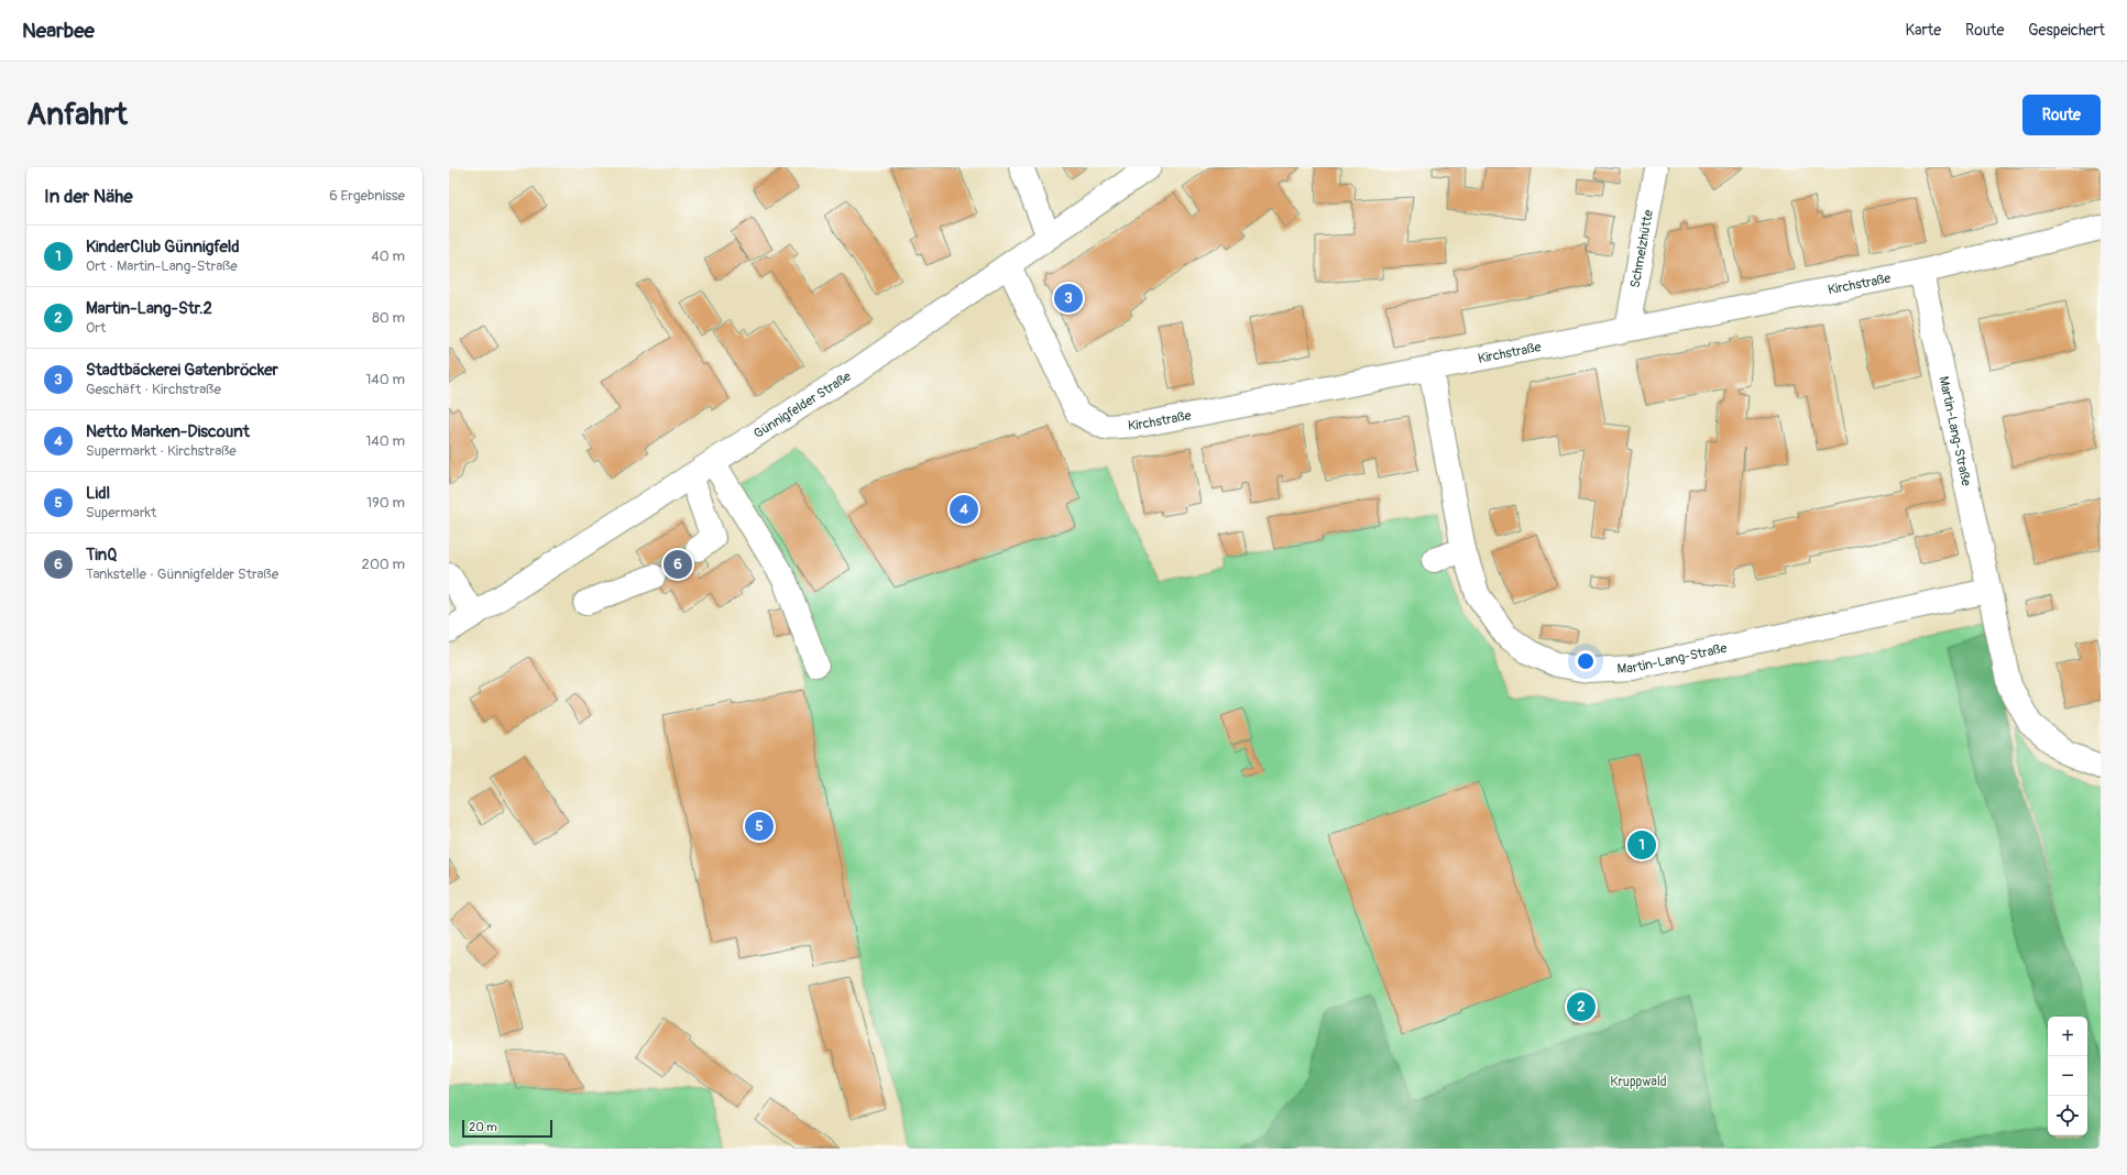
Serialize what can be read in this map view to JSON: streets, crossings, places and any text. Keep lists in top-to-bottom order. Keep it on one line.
{"streets":{"street":["Schmelzhütte","Kirchstraße","Günnigfelder Straße","Martin-Lang-Straße"]},"crossings":[["Schmelzhütte","Kirchstraße"],["Kirchstraße","Günnigfelder Straße"],["Kirchstraße","Martin-Lang-Straße"]],"parks":["Kruppwald"],"scale_bar":"20 m","page":{"header":"Nearbee","nav":["Karte","Route","Gespeichert"],"buttons":"Route","title":"Anfahrt","heading":["In der Nähe","6 Ergebnisse"],"list":[{"mark":"1","name":"KinderClub Günnigfeld","note":"Ort · Martin-Lang-Straße","value":"40 m"},{"mark":"2","name":"Martin-Lang-Str.2","note":"Ort","value":"80 m"},{"mark":"3","name":"Stadtbäckerei Gatenbröcker","note":"Geschäft · Kirchstraße","value":"140 m"},{"mark":"4","name":"Netto Marken-Discount","note":"Supermarkt · Kirchstraße","value":"140 m"},{"mark":"5","name":"Lidl","note":"Supermarkt","value":"190 m"},{"mark":"6","name":"TinQ","note":"Tankstelle · Günnigfelder Straße","value":"200 m"}],"pins":["3","4","6","5","1","2"],"map_buttons":["+","−"],"scale":"20 m"}}
